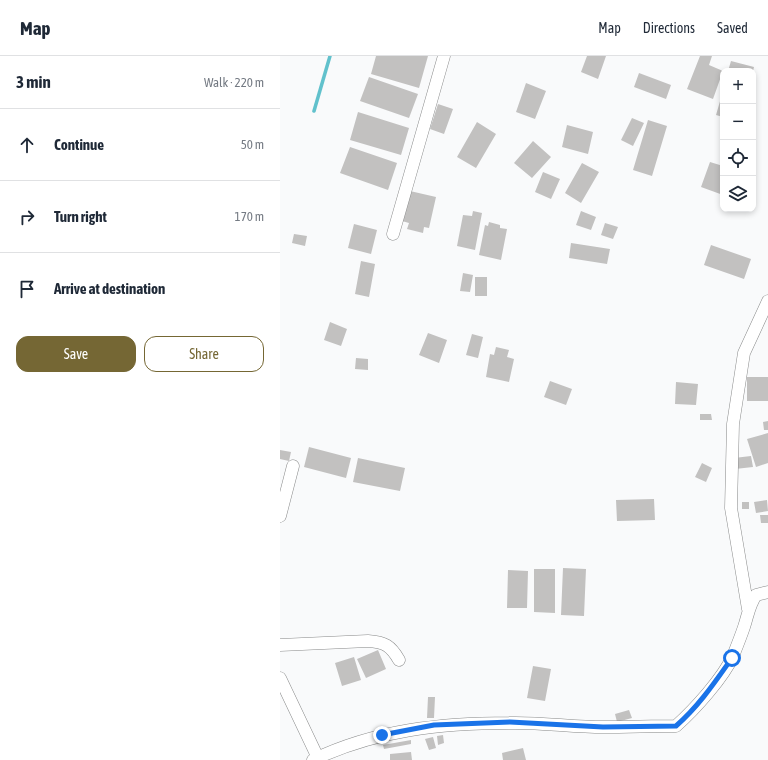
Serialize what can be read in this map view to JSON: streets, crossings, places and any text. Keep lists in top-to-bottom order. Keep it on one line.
{"page":{"header":"Map","nav":["Map","Directions","Saved"],"heading":["3 min","Walk · 220 m"],"map_buttons":["+","−"],"list":[["Continue","50 m"],["Turn right","170 m"],"Arrive at destination"],"buttons":["Save","Share"]}}
